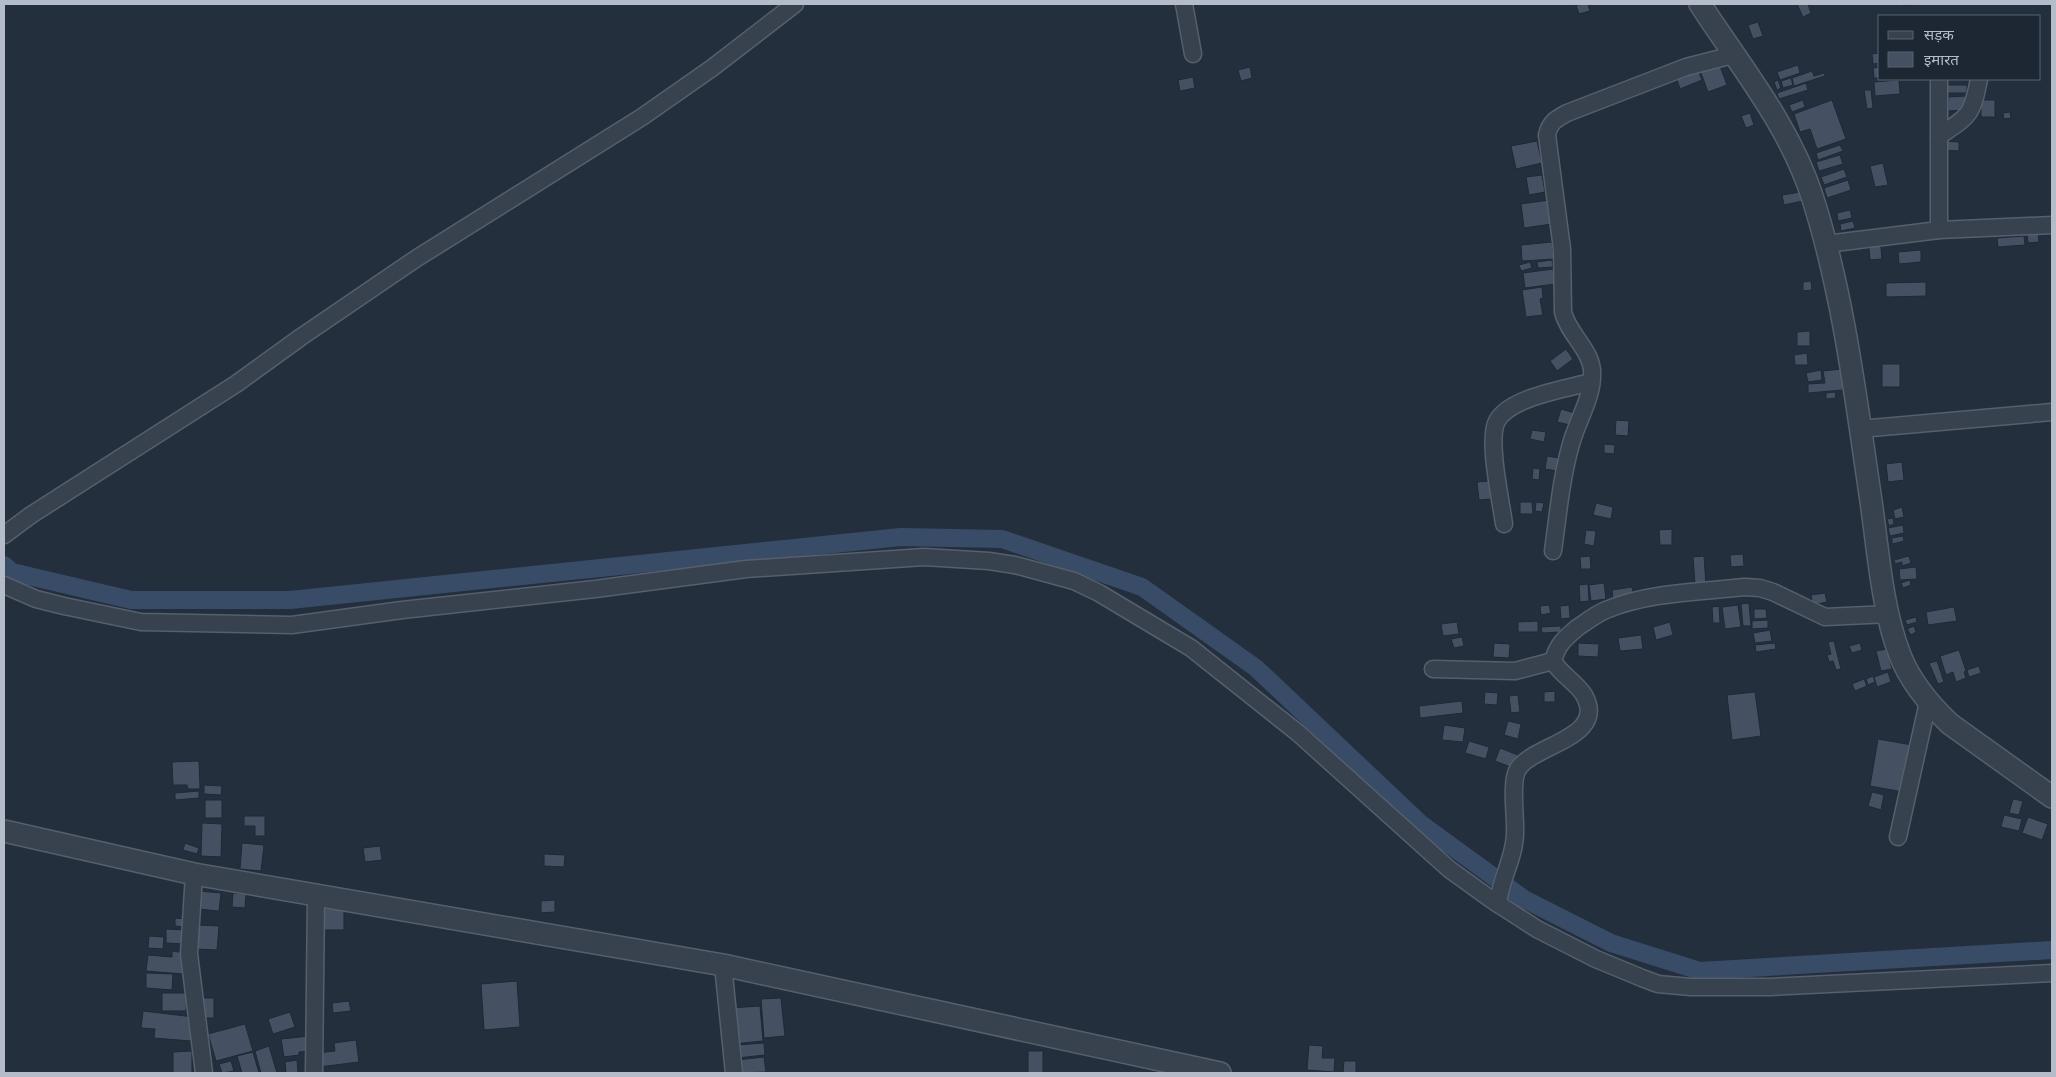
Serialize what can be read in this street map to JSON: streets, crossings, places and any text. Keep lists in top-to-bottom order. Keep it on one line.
{"legend":["सड़क","इमारत"]}
